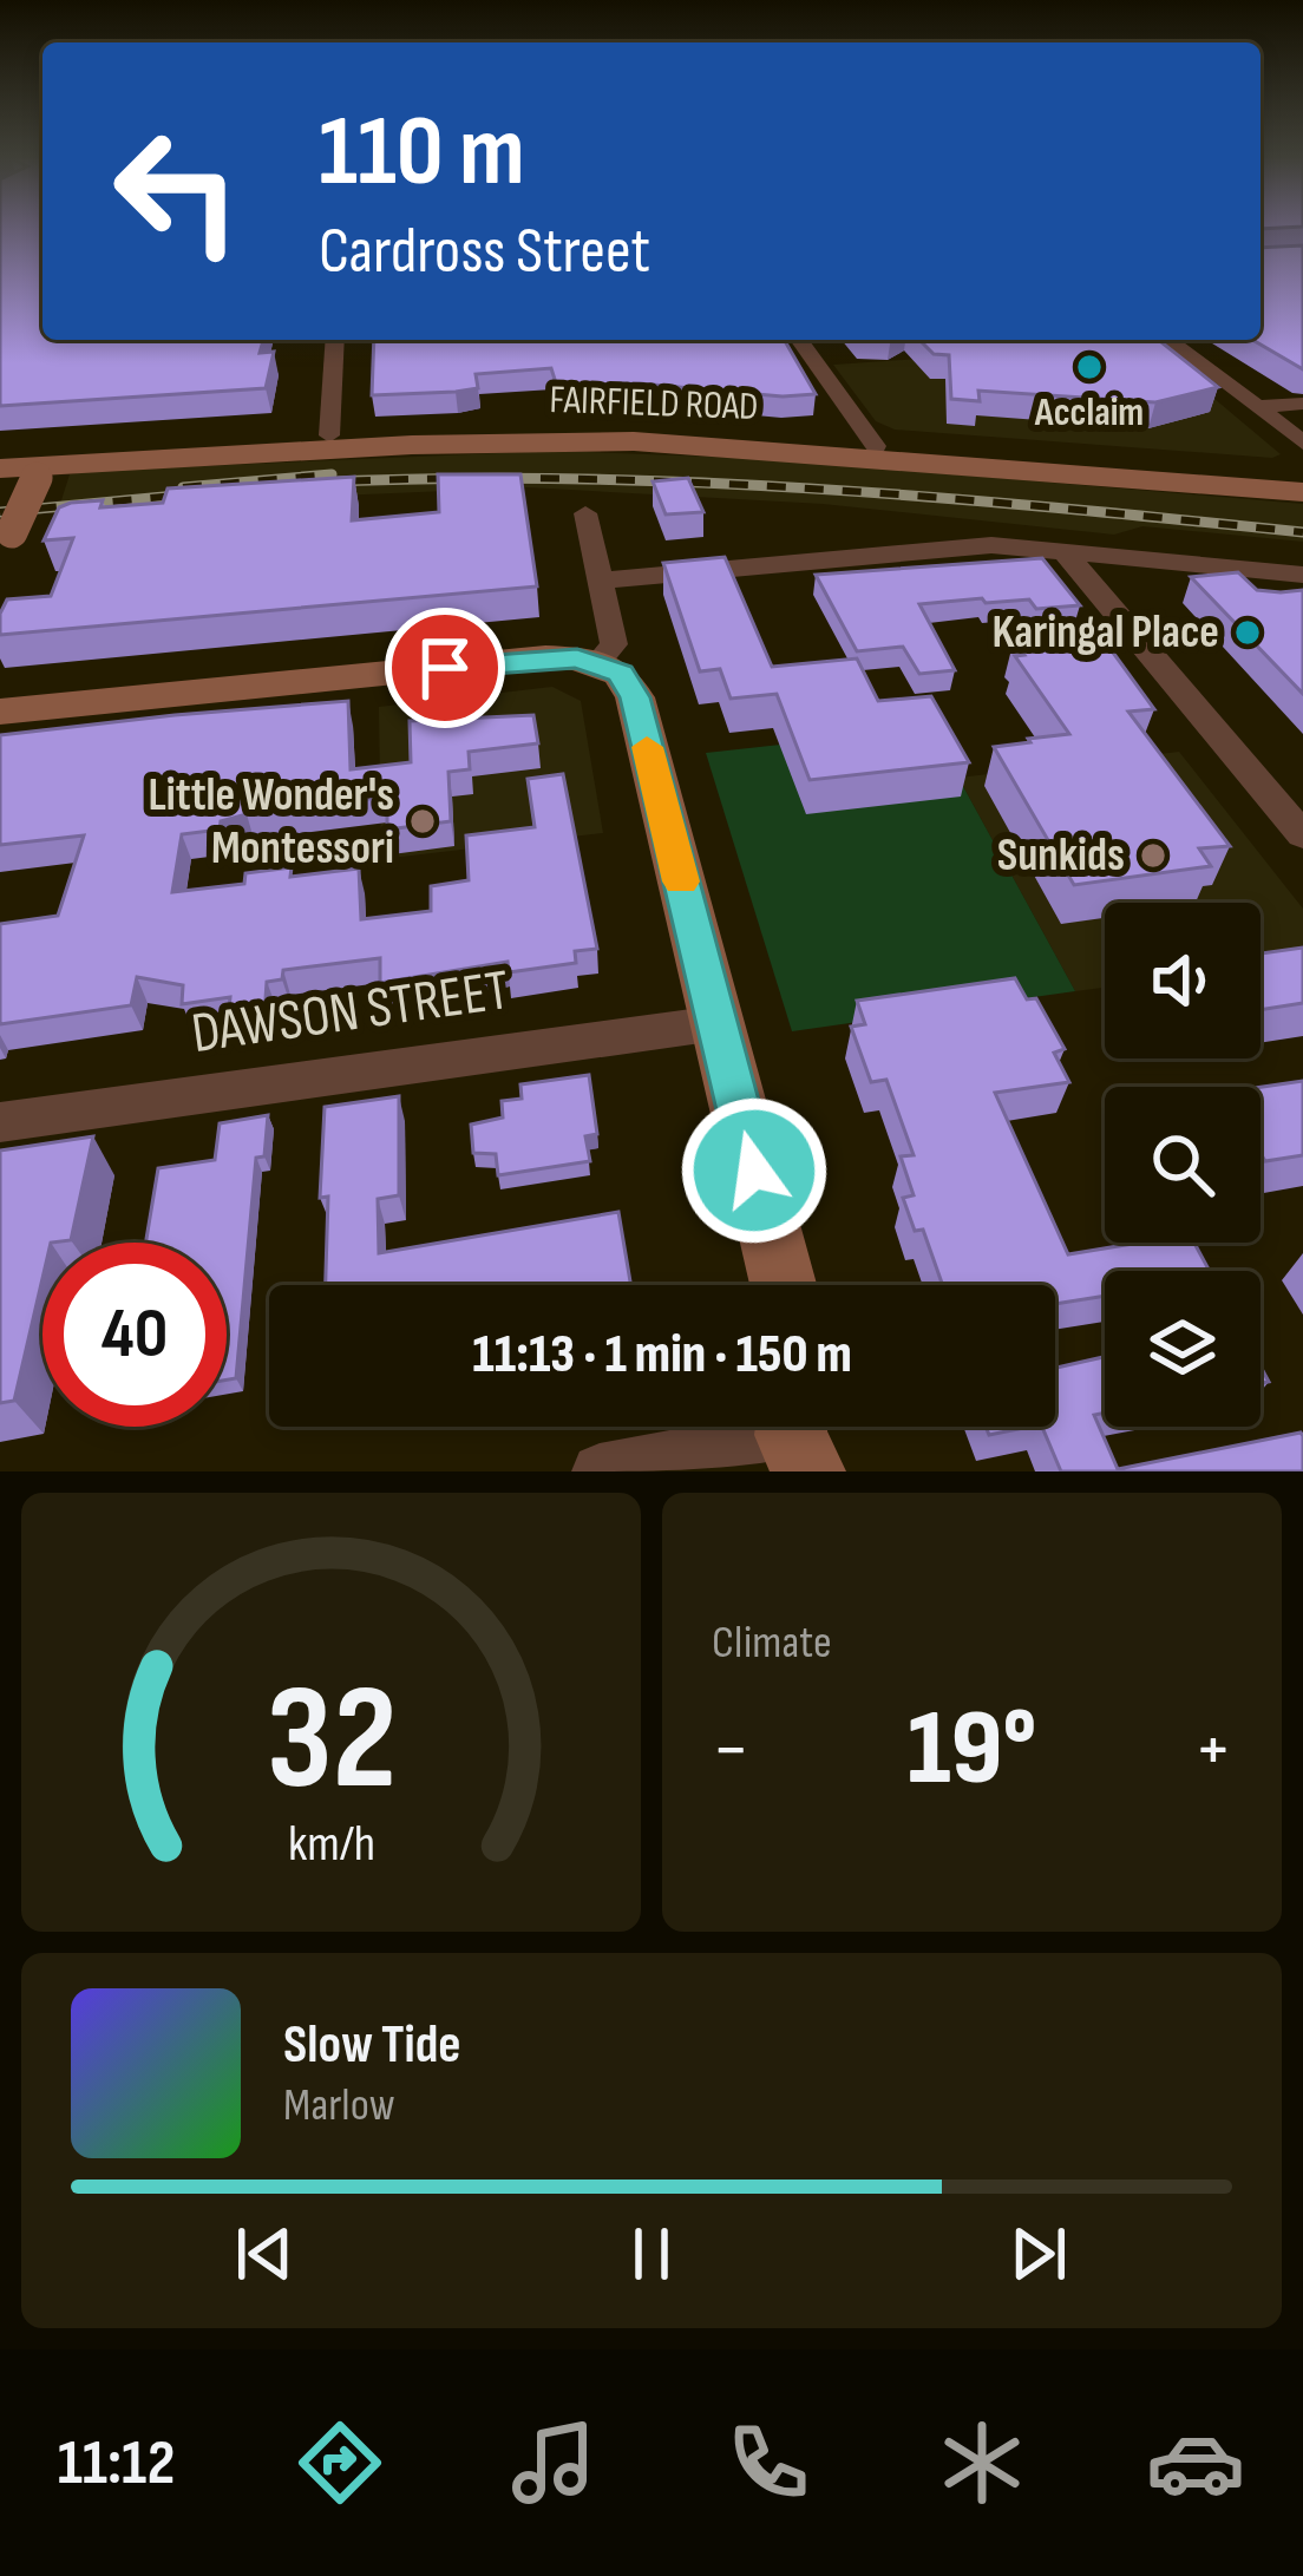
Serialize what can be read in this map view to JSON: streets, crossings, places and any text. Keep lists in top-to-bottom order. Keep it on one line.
{"streets":{"main road":["FAIRFIELD ROAD"],"street":["DAWSON STREET"]},"places":["Acclaim","Karingal Place","Little Wonder's Montessori","Sunkids"],"page":{"turn":["110 m","Cardross Street"],"limit":"40","trip":"11:13 · 1 min · 150 m","tile":"Climate","heat":["−","19°","+"],"song":["Slow Tide","Marlow"],"tabs":"11:12","gauge":["32","km/h"]}}
